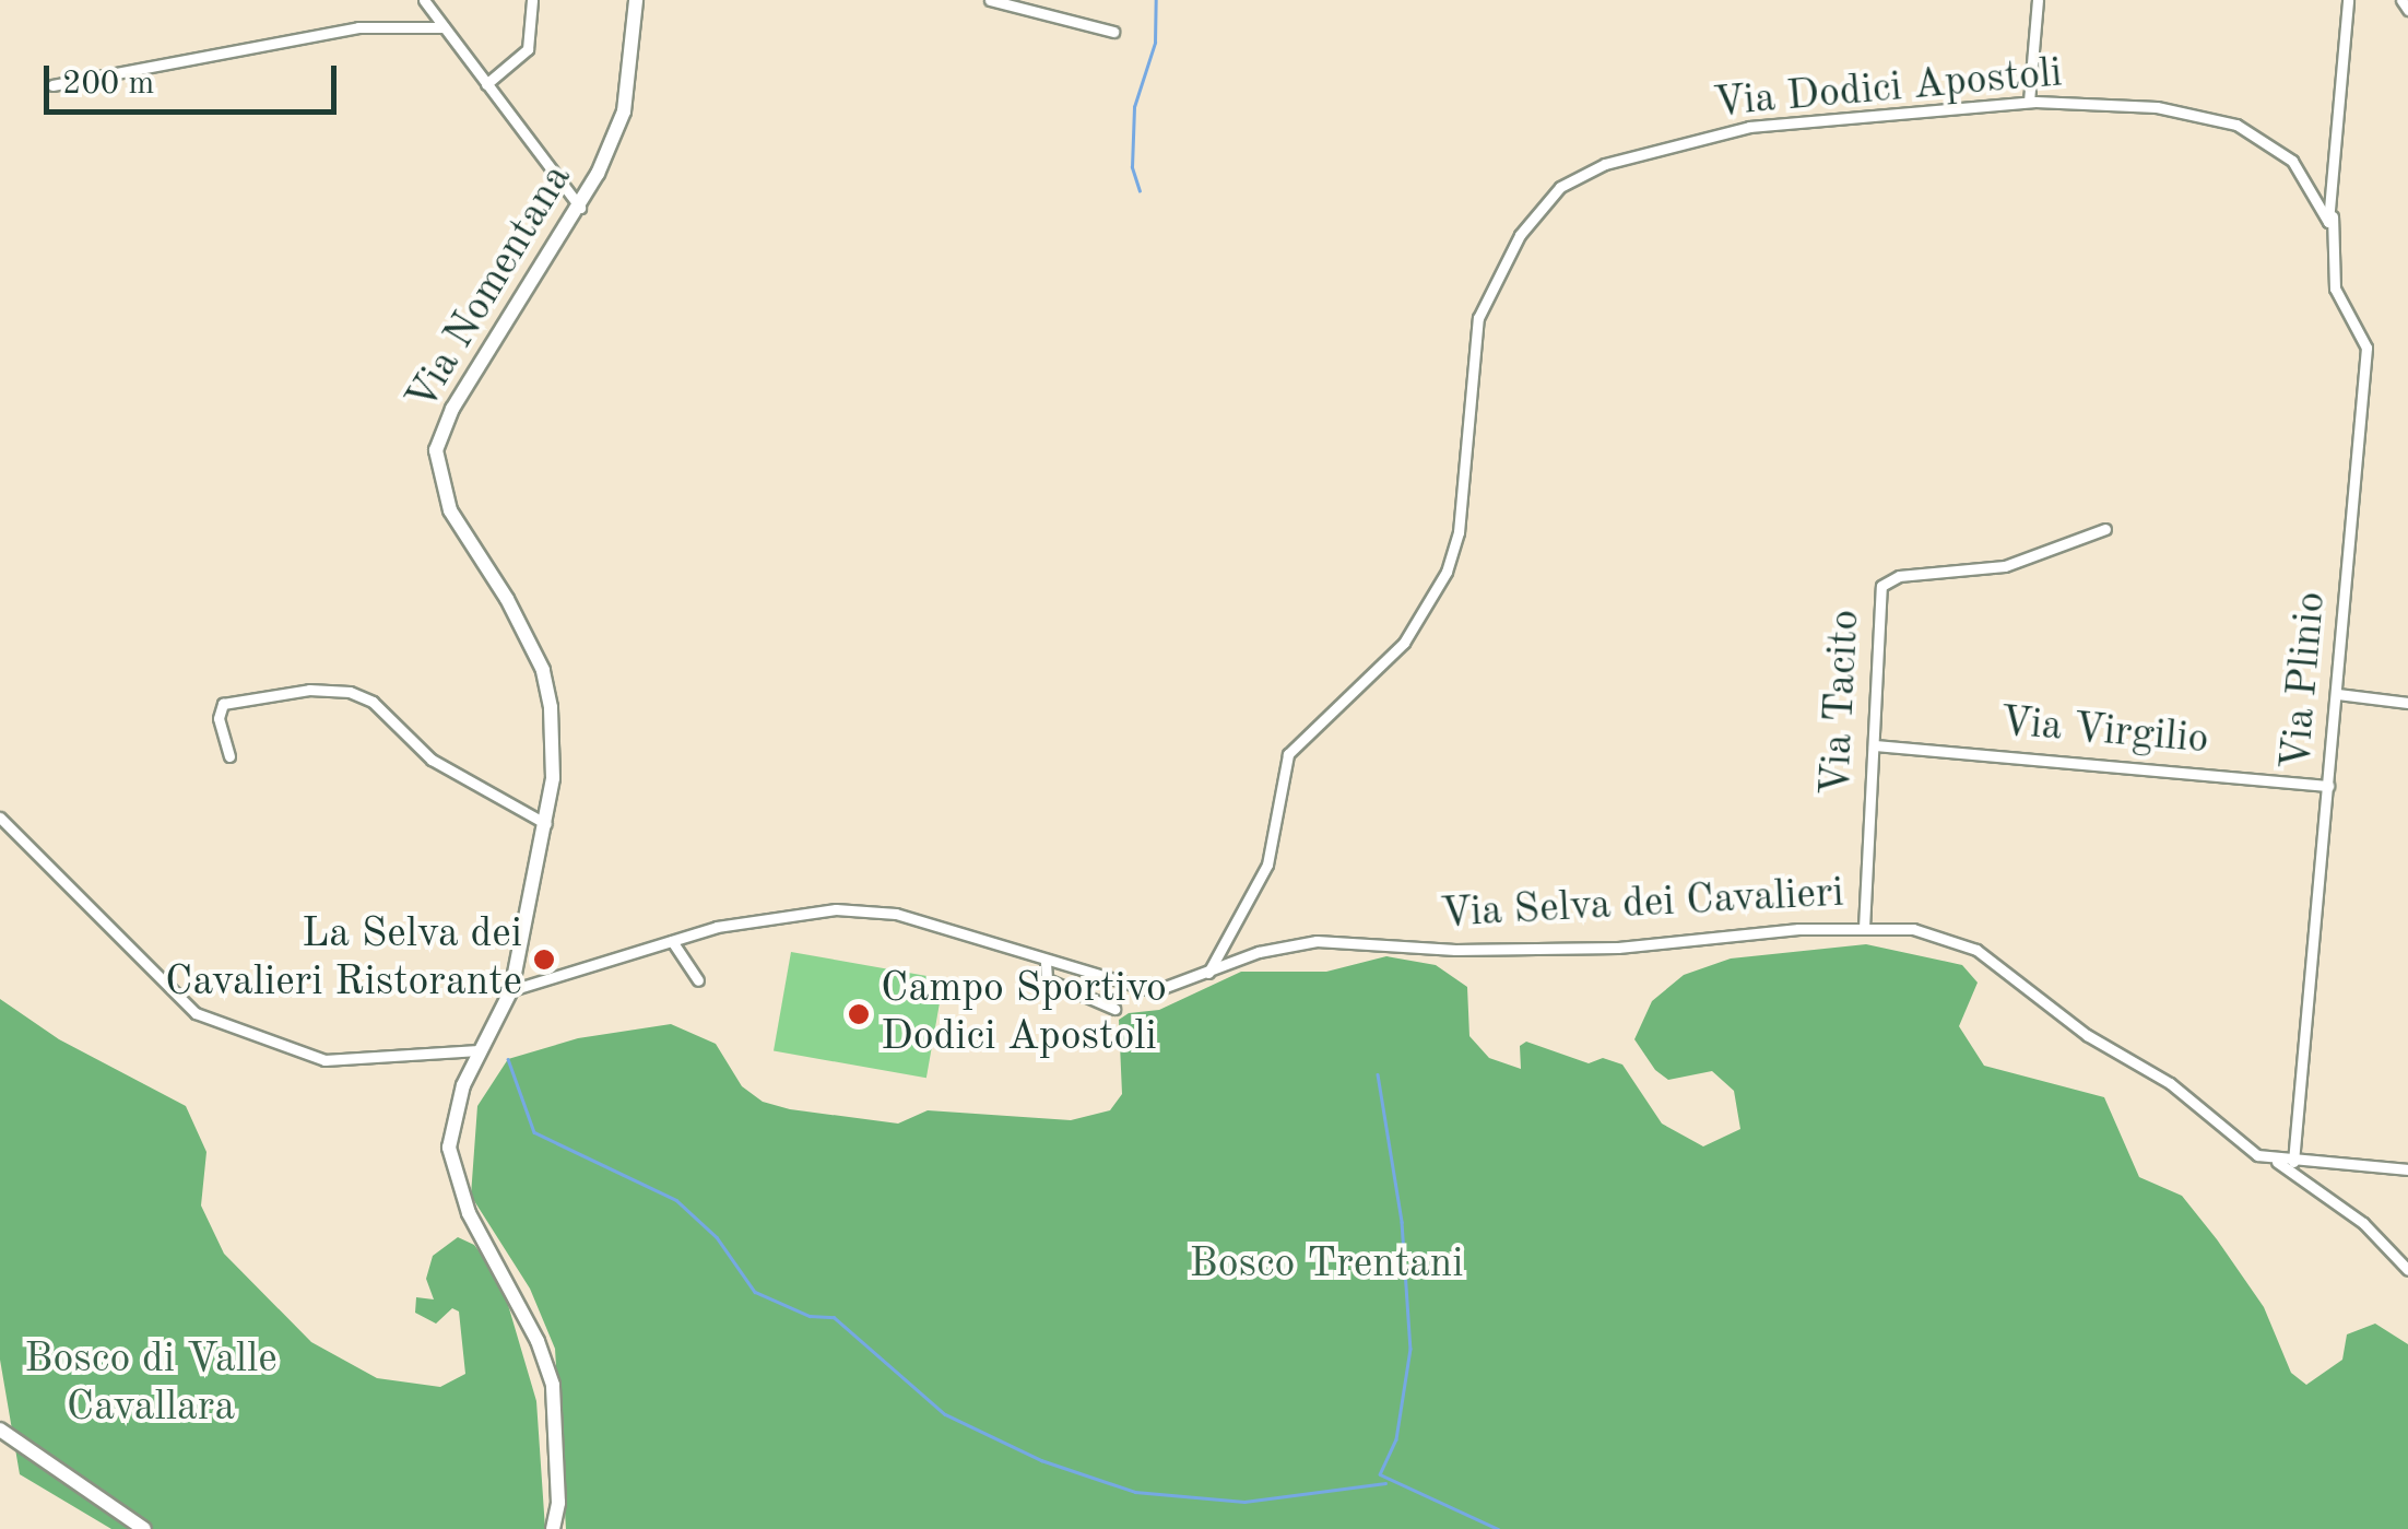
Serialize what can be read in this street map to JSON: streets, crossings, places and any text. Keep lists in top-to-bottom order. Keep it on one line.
{"streets":{"main road":["Via Nomentana"],"street":["Via Dodici Apostoli","Via Plinio","Via Tacito","Via Virgilio","Via Selva dei Cavalieri"]},"crossings":[["Via Dodici Apostoli","Via Plinio"],["Via Dodici Apostoli","Via Selva dei Cavalieri"],["Via Nomentana","Via Selva dei Cavalieri"],["Via Plinio","Via Virgilio"],["Via Plinio","Via Selva dei Cavalieri"],["Via Tacito","Via Virgilio"],["Via Tacito","Via Selva dei Cavalieri"]],"parks":["Bosco Trentani","Bosco di Valle Cavallara"],"places":["La Selva dei Cavalieri Ristorante","Campo Sportivo Dodici Apostoli"],"scale_bar":"200 m"}
